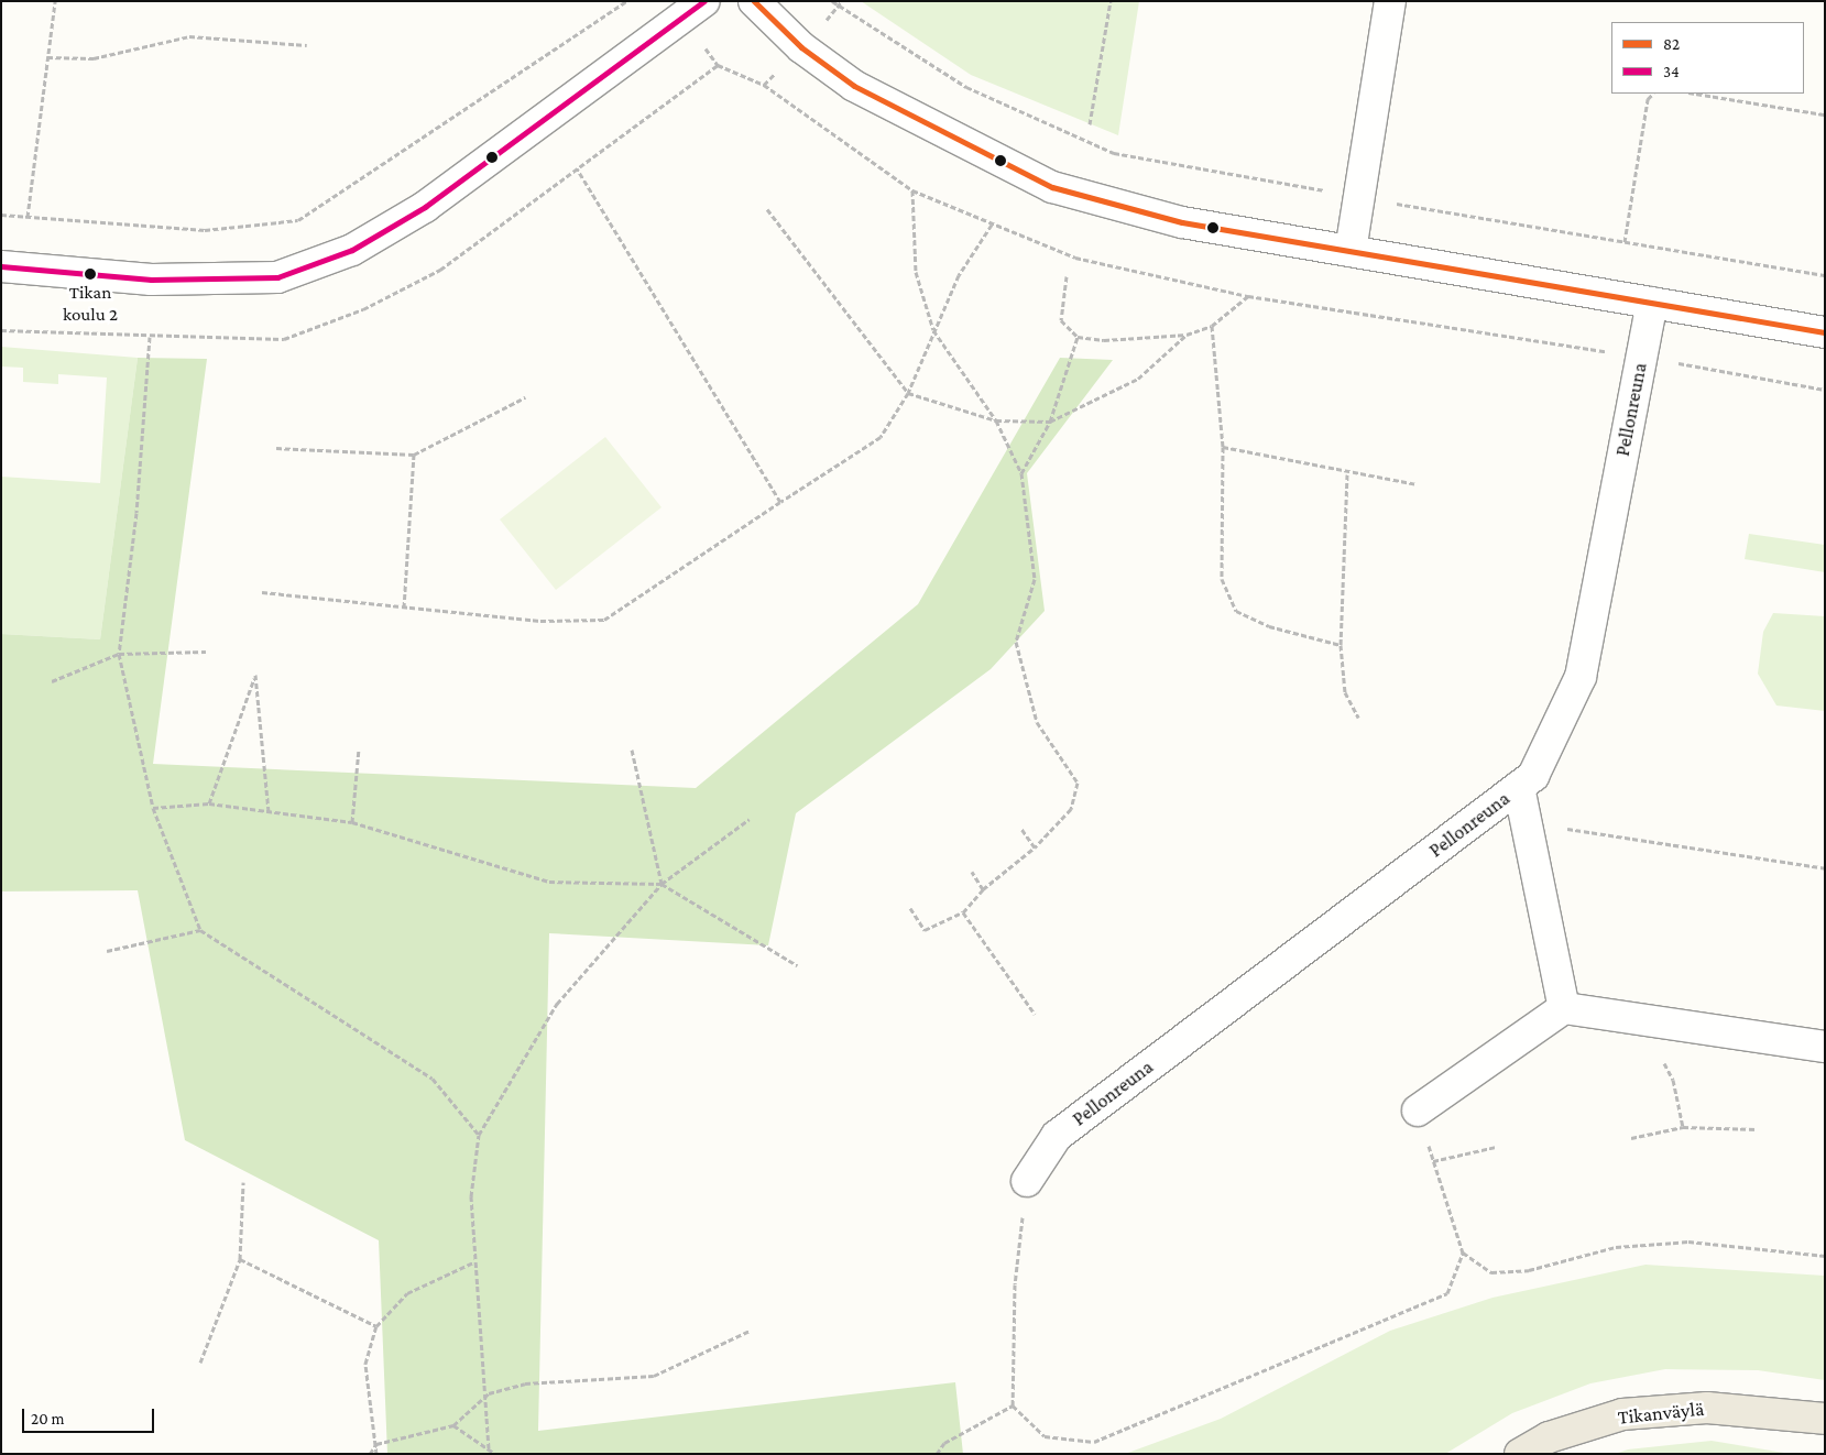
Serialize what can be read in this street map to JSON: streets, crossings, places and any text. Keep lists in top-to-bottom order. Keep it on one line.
{"streets":{"main road":["Tikanväylä"],"street":["Pellonreuna"]},"places":["Tikan koulu 2"],"lines":["transit line 82","transit line 34"],"legend":["82","34"],"scale_bar":"20 m"}
